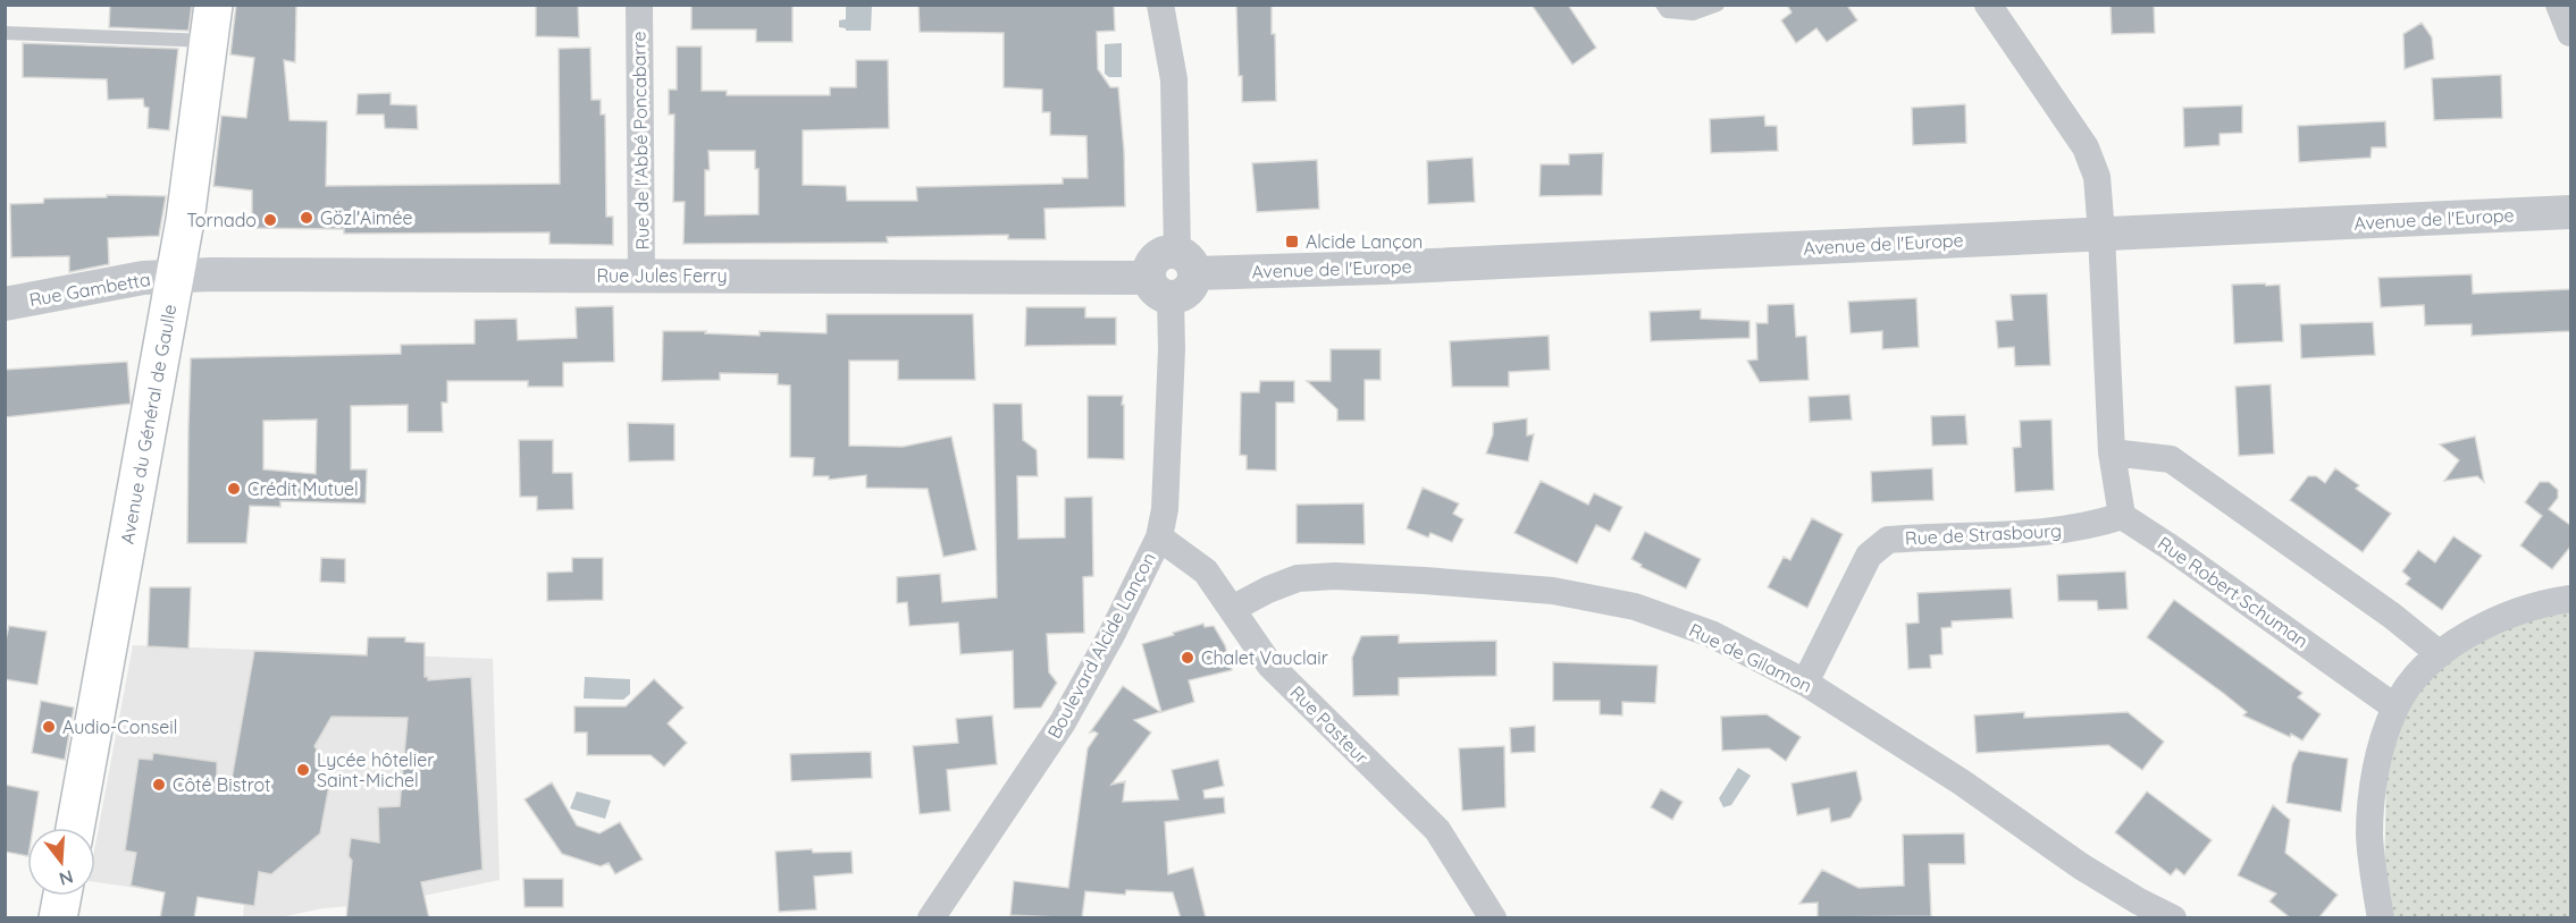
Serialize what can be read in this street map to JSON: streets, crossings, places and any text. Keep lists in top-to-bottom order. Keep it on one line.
{"streets":{"main road":["Avenue du Général de Gaulle"],"street":["Rue de l'Abbé Poncabarre","Avenue de l'Europe","Rue Jules Ferry","Rue Gambetta","Rue de Strasbourg","Rue Robert Schuman","Boulevard Alcide Lançon","Rue de Gilamon","Rue Pasteur"]},"crossings":[["Rue de l'Abbé Poncabarre","Rue Jules Ferry"],["Rue Jules Ferry","Rue Gambetta"],["Rue Jules Ferry","Avenue du Général de Gaulle"],["Rue Jules Ferry","Boulevard Alcide Lançon"],["Rue Gambetta","Avenue du Général de Gaulle"],["Rue de Strasbourg","Rue Robert Schuman"],["Rue de Strasbourg","Rue de Gilamon"],["Boulevard Alcide Lançon","Rue Pasteur"],["Rue de Gilamon","Rue Pasteur"]],"places":{"other":["Gözl'Aimée","Tornado","Crédit Mutuel","Chalet Vauclair","Audio-Conseil","Lycée hôtelier Saint-Michel","Côté Bistrot"],"transit":["Alcide Lançon"]},"north":"bottom"}
